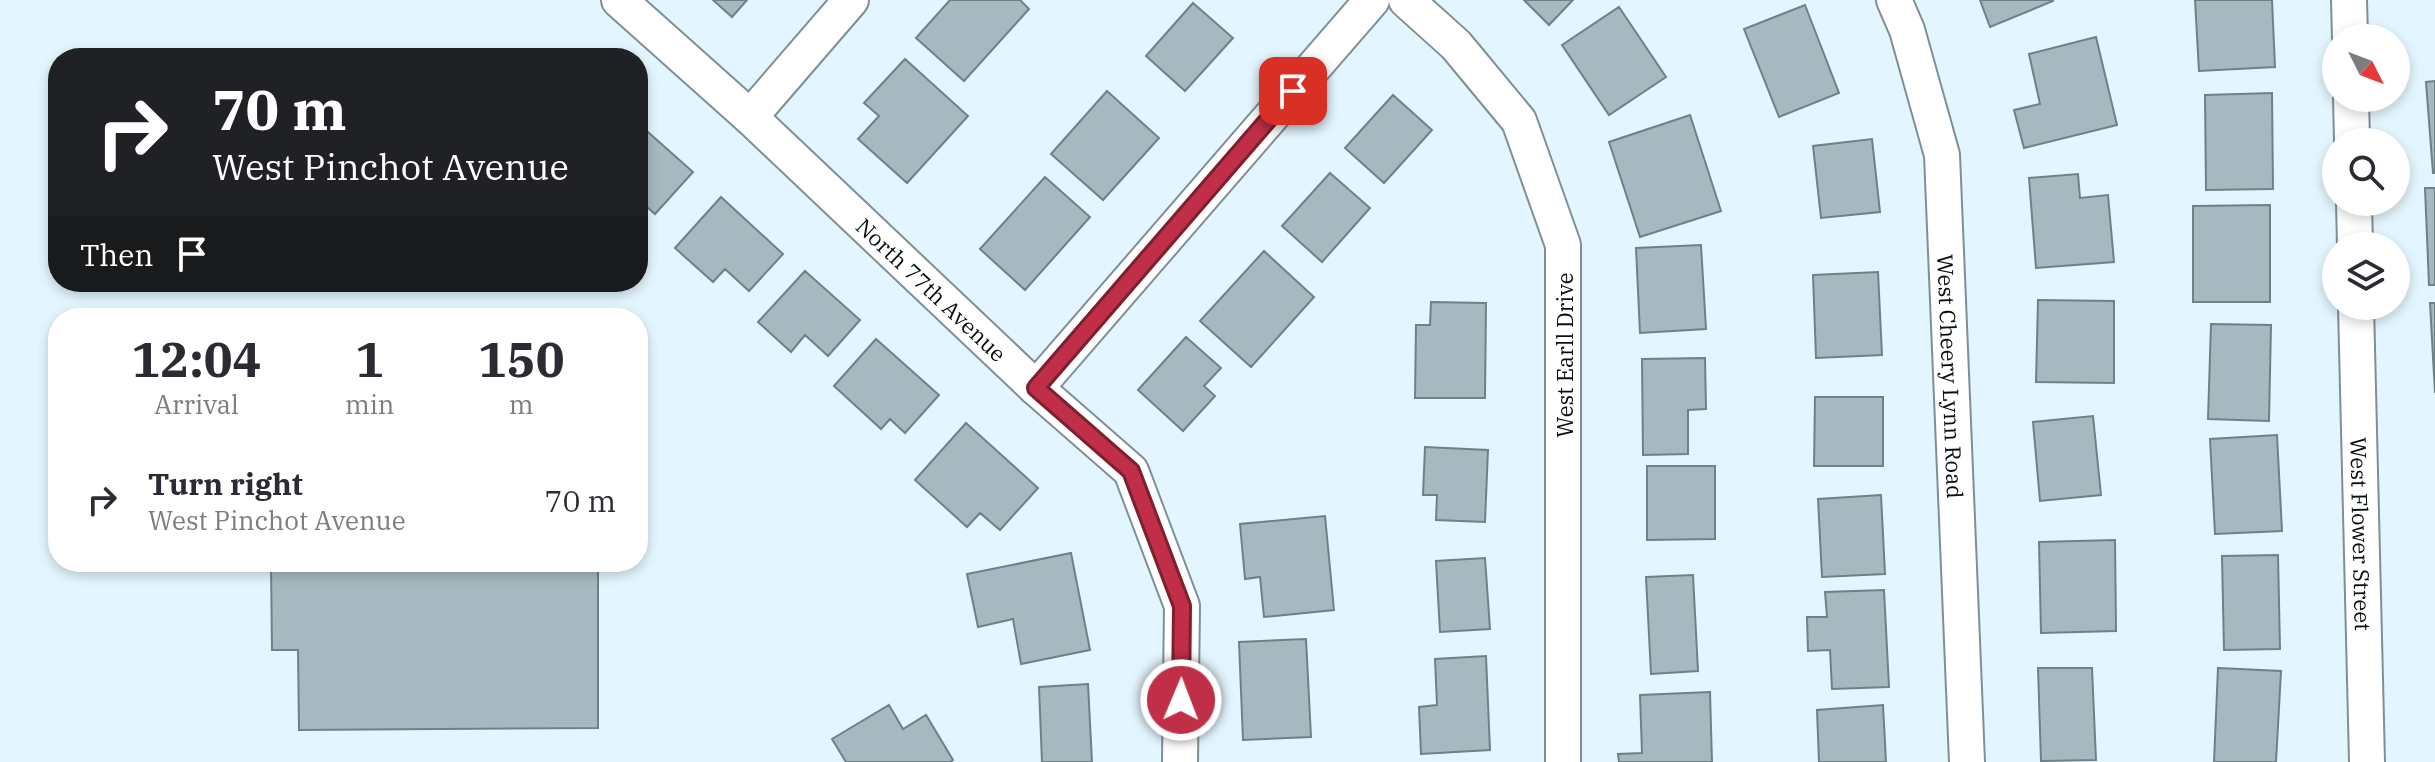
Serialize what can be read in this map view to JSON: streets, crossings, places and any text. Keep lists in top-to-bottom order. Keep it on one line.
{"streets":{"street":["North 77th Avenue","West Earll Drive","West Cheery Lynn Road","West Flower Street"]},"north":"bottom right","page":{"turn":["70 m","West Pinchot Avenue"],"then":"Then","eta":["12:04","Arrival","1","min","150","m"],"list":[{"name":"Turn right","note":"West Pinchot Avenue","value":"70 m"}]}}
